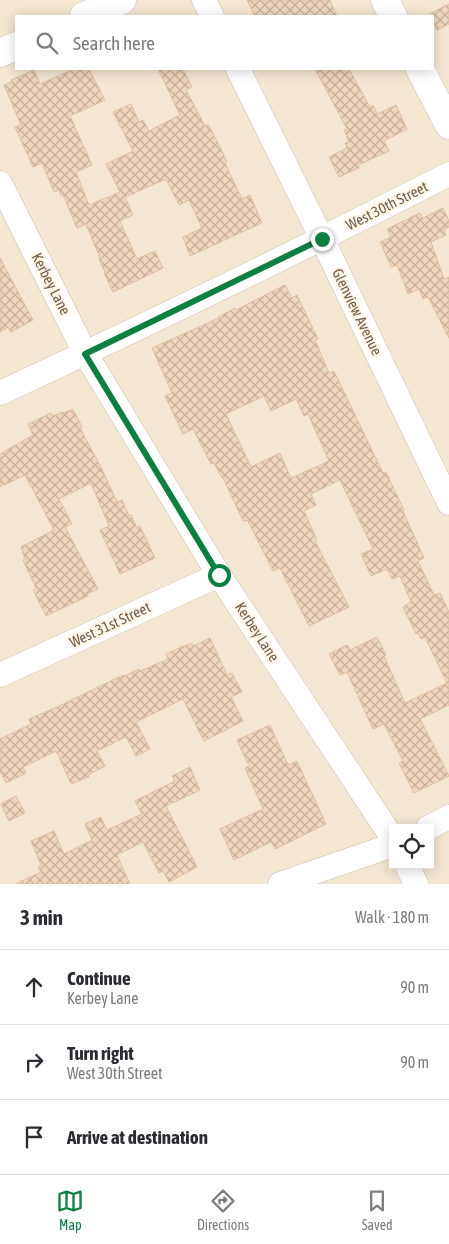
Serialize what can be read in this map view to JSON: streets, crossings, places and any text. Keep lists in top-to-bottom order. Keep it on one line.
{"streets":{"street":["West 30th Street","Kerbey Lane","Glenview Avenue","West 31st Street"]},"crossings":[["West 30th Street","Kerbey Lane"],["West 30th Street","Glenview Avenue"],["Kerbey Lane","West 31st Street"]],"page":{"search":"Search here","heading":["3 min","Walk · 180 m"],"list":[["Continue","Kerbey Lane","90 m"],["Turn right","West 30th Street","90 m"],"Arrive at destination"],"nav":["Map","Directions","Saved"]}}
